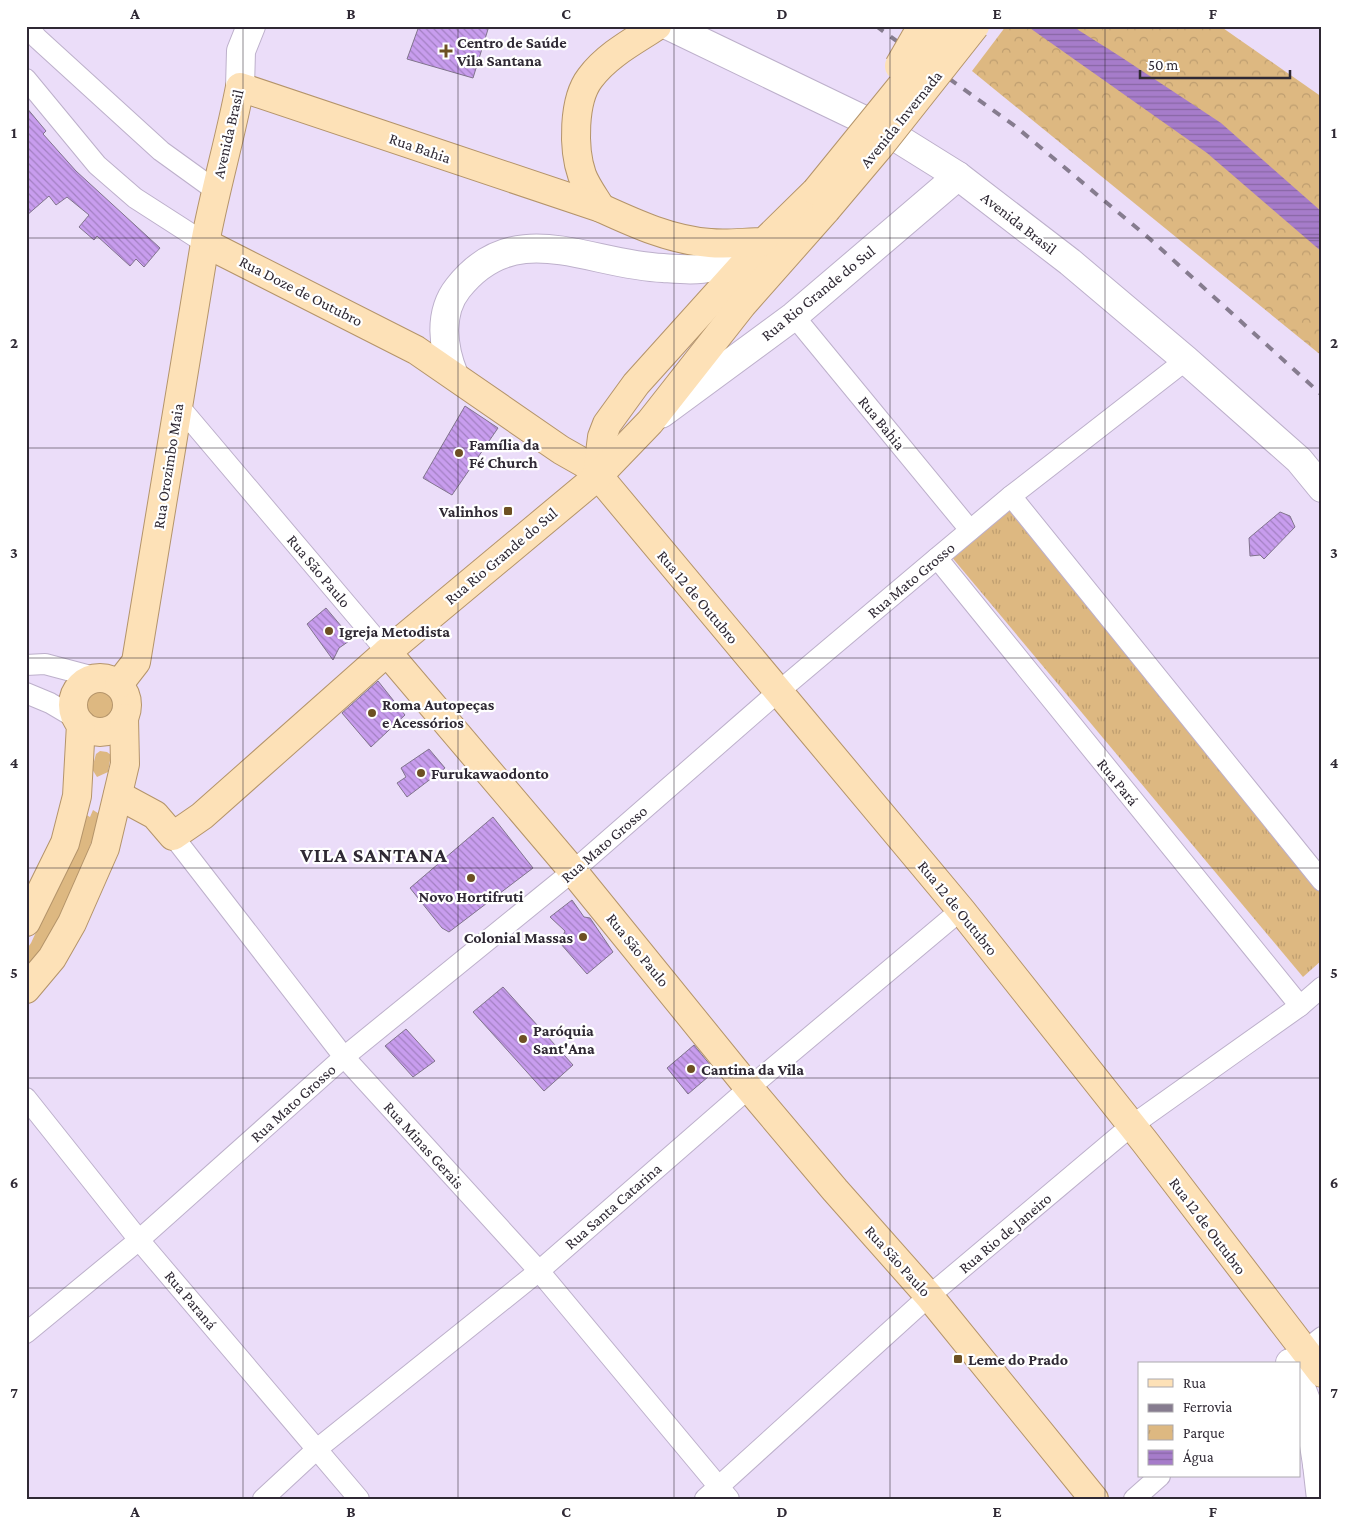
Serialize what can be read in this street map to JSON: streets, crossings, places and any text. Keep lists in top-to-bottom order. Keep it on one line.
{"streets":{"main road":["Avenida Invernada","Avenida Brasil","Rua Bahia","Rua Doze de Outubro","Rua Rio Grande do Sul","Rua Orozimbo Maia","Rua São Paulo","Rua 12 de Outubro","Rua Minas Gerais"],"street":["Rua Mato Grosso","Rua Pará","Rua Santa Catarina","Rua Rio de Janeiro","Rua Paraná"]},"crossings":[["Avenida Invernada","Rua Rio Grande do Sul"],["Avenida Brasil","Rua Bahia"],["Avenida Brasil","Rua Doze de Outubro"],["Avenida Brasil","Rua Rio Grande do Sul"],["Avenida Brasil","Rua Orozimbo Maia"],["Avenida Brasil","Rua Mato Grosso"],["Rua Bahia","Rua Rio Grande do Sul"],["Rua Bahia","Rua Mato Grosso"],["Rua Doze de Outubro","Rua Rio Grande do Sul"],["Rua Doze de Outubro","Rua Orozimbo Maia"],["Rua Doze de Outubro","Rua 12 de Outubro"],["Rua Rio Grande do Sul","Rua São Paulo"],["Rua Rio Grande do Sul","Rua 12 de Outubro"],["Rua Rio Grande do Sul","Rua Minas Gerais"],["Rua Orozimbo Maia","Rua São Paulo"],["Rua São Paulo","Rua Mato Grosso"],["Rua São Paulo","Rua Santa Catarina"],["Rua São Paulo","Rua Rio de Janeiro"],["Rua Mato Grosso","Rua 12 de Outubro"],["Rua Mato Grosso","Rua Pará"],["Rua Mato Grosso","Rua Minas Gerais"],["Rua Mato Grosso","Rua Paraná"],["Rua 12 de Outubro","Rua Santa Catarina"],["Rua 12 de Outubro","Rua Rio de Janeiro"],["Rua Pará","Rua Rio de Janeiro"],["Rua Minas Gerais","Rua Santa Catarina"],["Rua Minas Gerais","Rua Rio de Janeiro"],["Rua Santa Catarina","Rua Paraná"]],"districts":["VILA SANTANA"],"places":{"health":["Centro de Saúde Vila Santana"],"other":["Família da Fé Church","Igreja Metodista","Roma Autopeças e Acessórios","Furukawaodonto","Novo Hortifruti","Colonial Massas","Paróquia Sant'Ana","Cantina da Vila"],"transit":["Valinhos","Leme do Prado"]},"legend":["Rua","Ferrovia","Parque","Água"],"scale_bar":"50 m","grid":{"columns":["A","B","C","D","E","F"],"rows":["1","2","3","4","5","6","7"]}}
